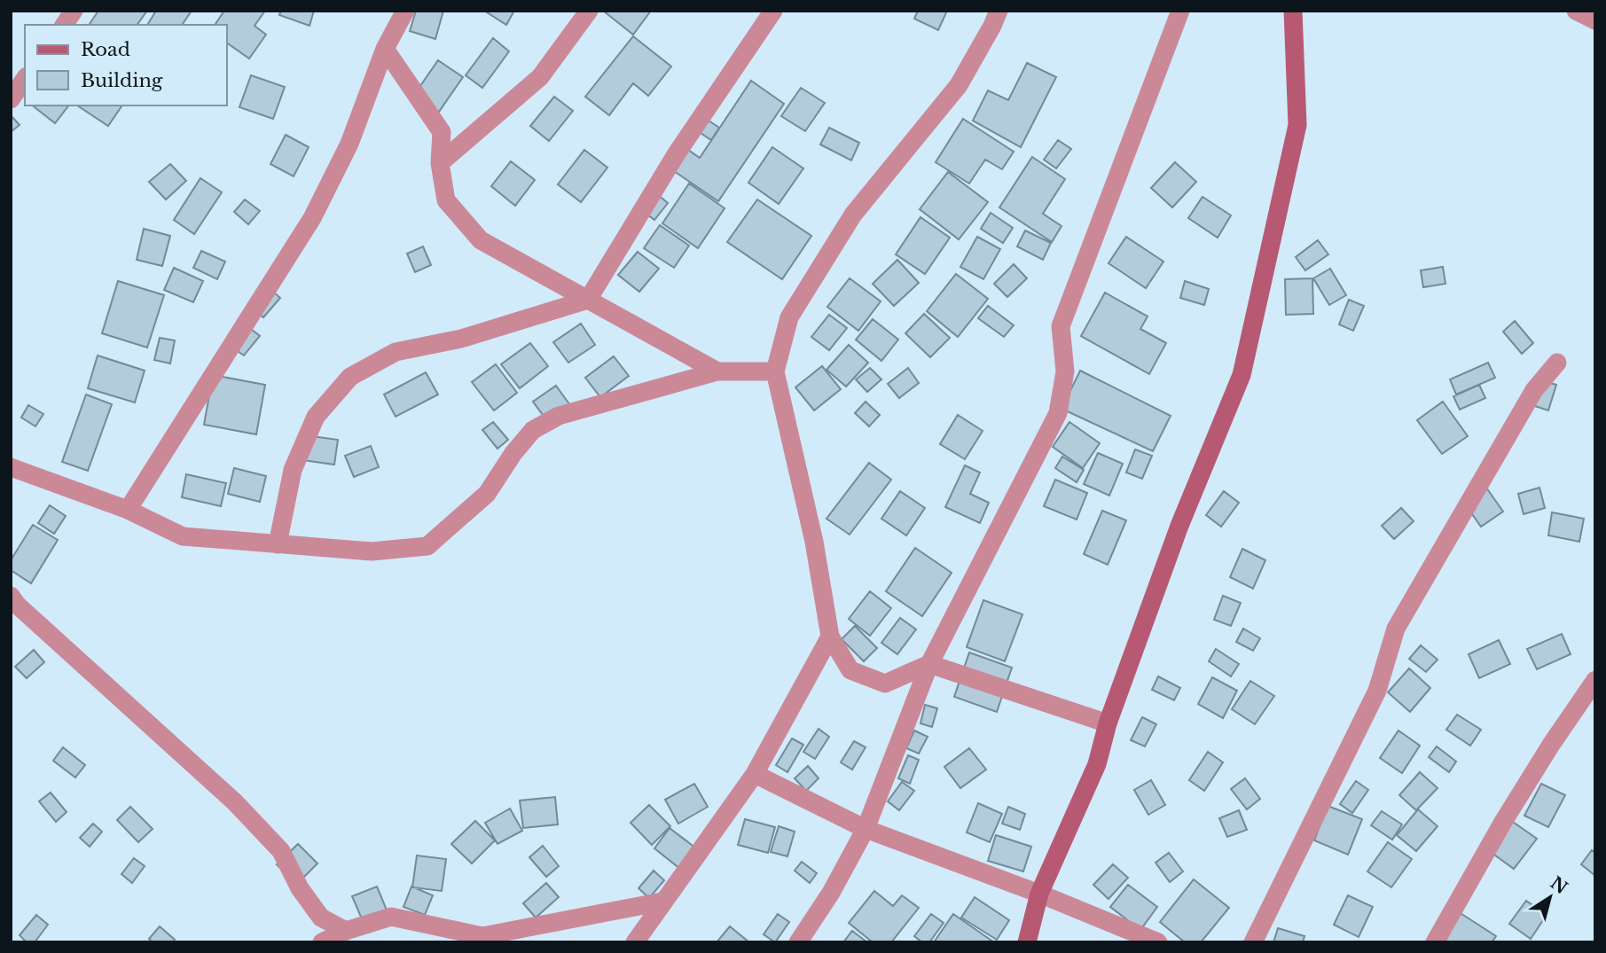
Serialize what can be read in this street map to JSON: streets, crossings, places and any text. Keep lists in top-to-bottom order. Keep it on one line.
{"legend":["Road","Building"],"north":"top right"}
